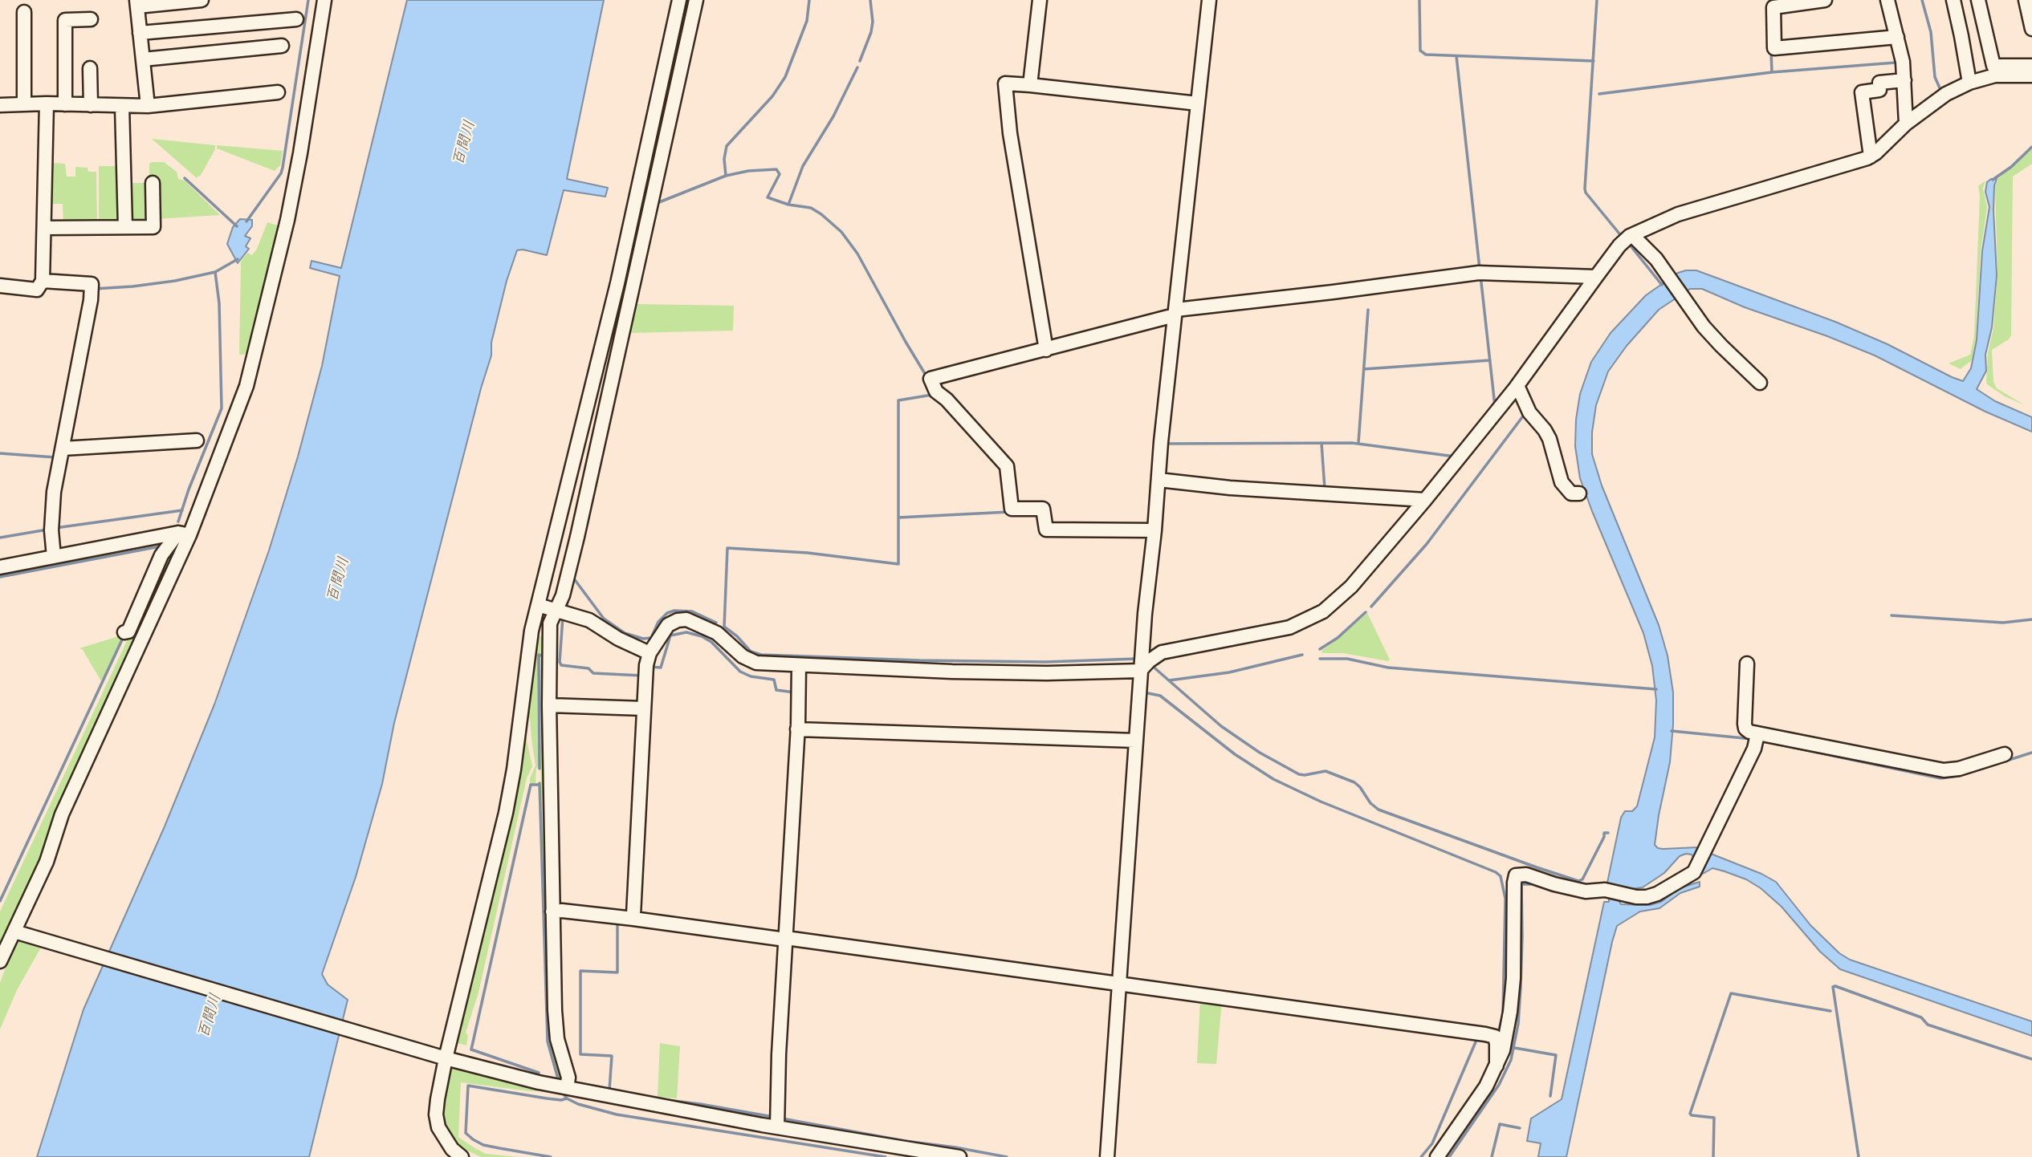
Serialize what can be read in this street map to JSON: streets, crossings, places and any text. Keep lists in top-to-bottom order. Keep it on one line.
{"water":["百間川"]}
